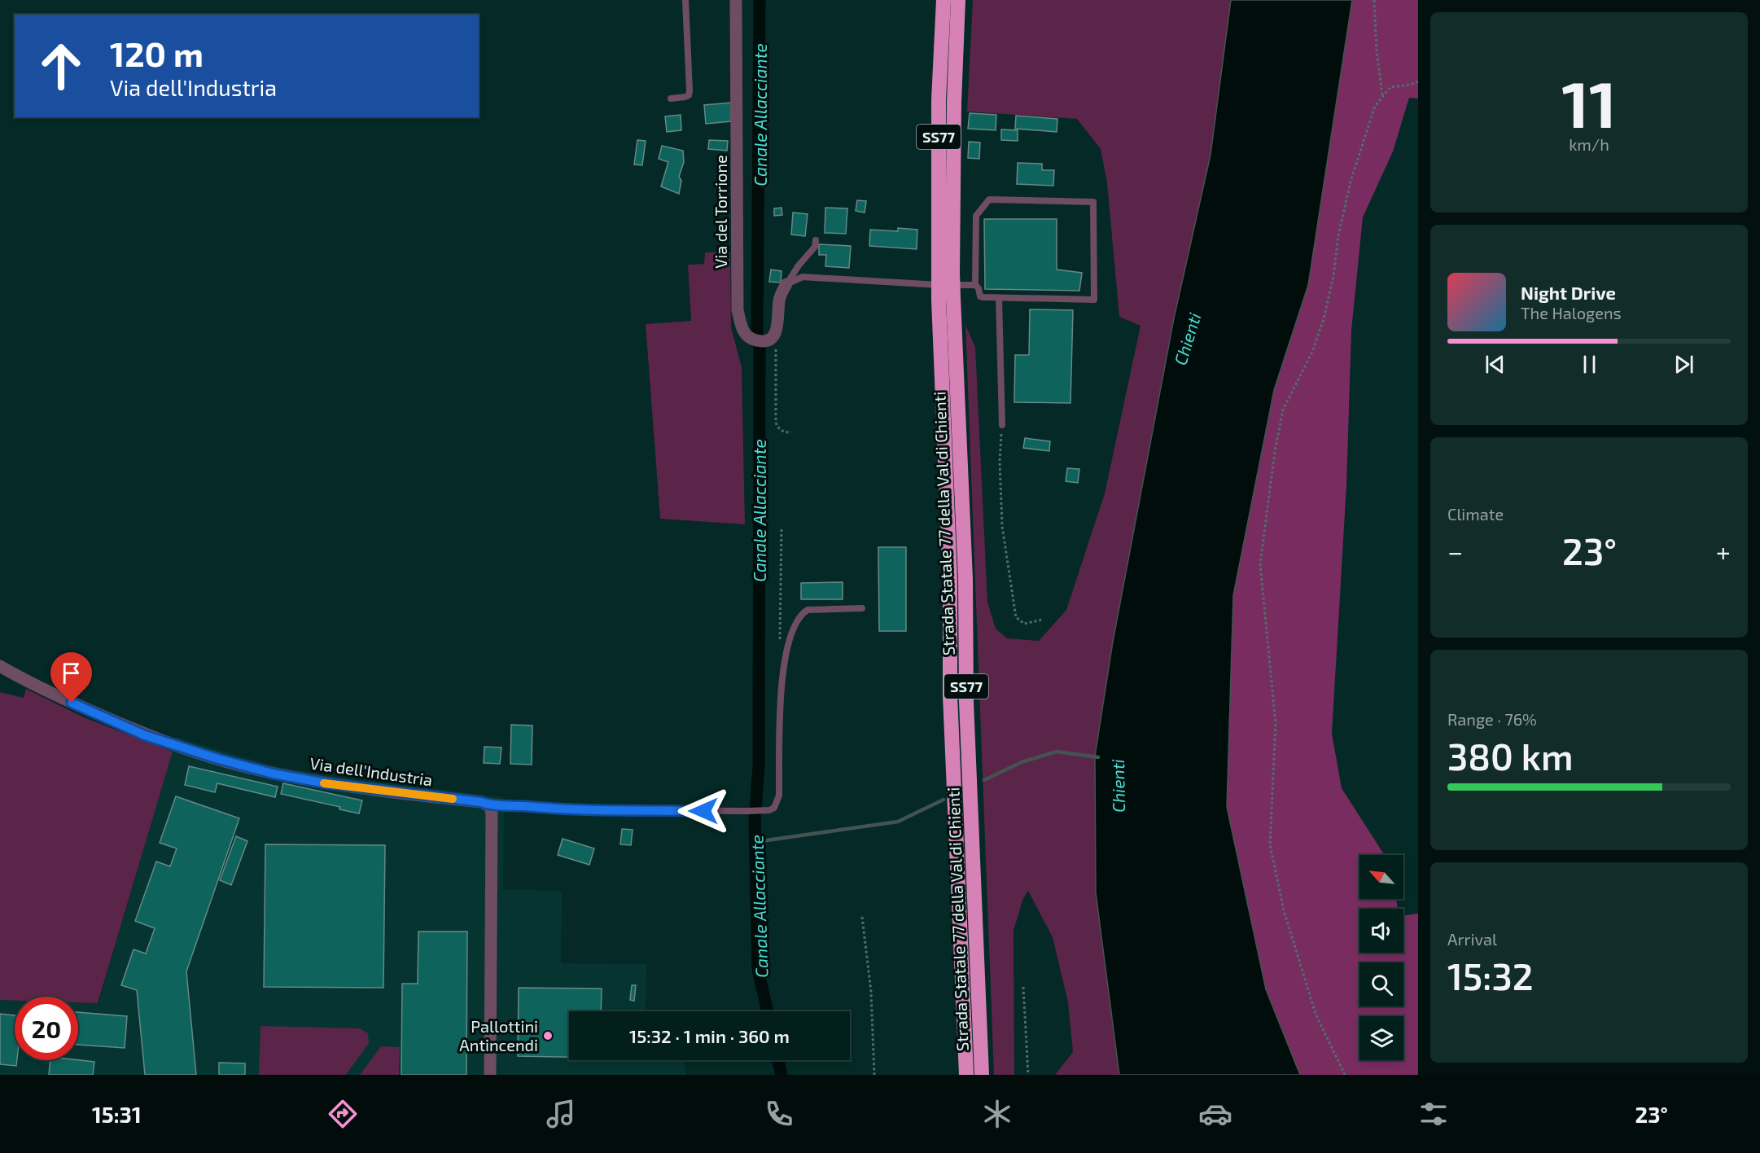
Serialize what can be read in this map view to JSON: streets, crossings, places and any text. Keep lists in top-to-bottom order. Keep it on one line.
{"streets":{"highway":["SS77","Strada Statale 77 della Val di Chienti"],"street":["Via del Torrione","Via dell'Industria"]},"water":["Canale Allacciante","Chienti"],"places":["Pallottini Antincendi"],"north":"top left","page":{"tile":[["11","km/h"],"Climate",["Range · 76%","380 km"],["Arrival","15:32"]],"turn":["120 m","Via dell'Industria"],"song":["Night Drive","The Halogens"],"heat":["−","23°","+"],"limit":"20","trip":"15:32 · 1 min · 360 m","tabs":["15:31","23°"]}}
